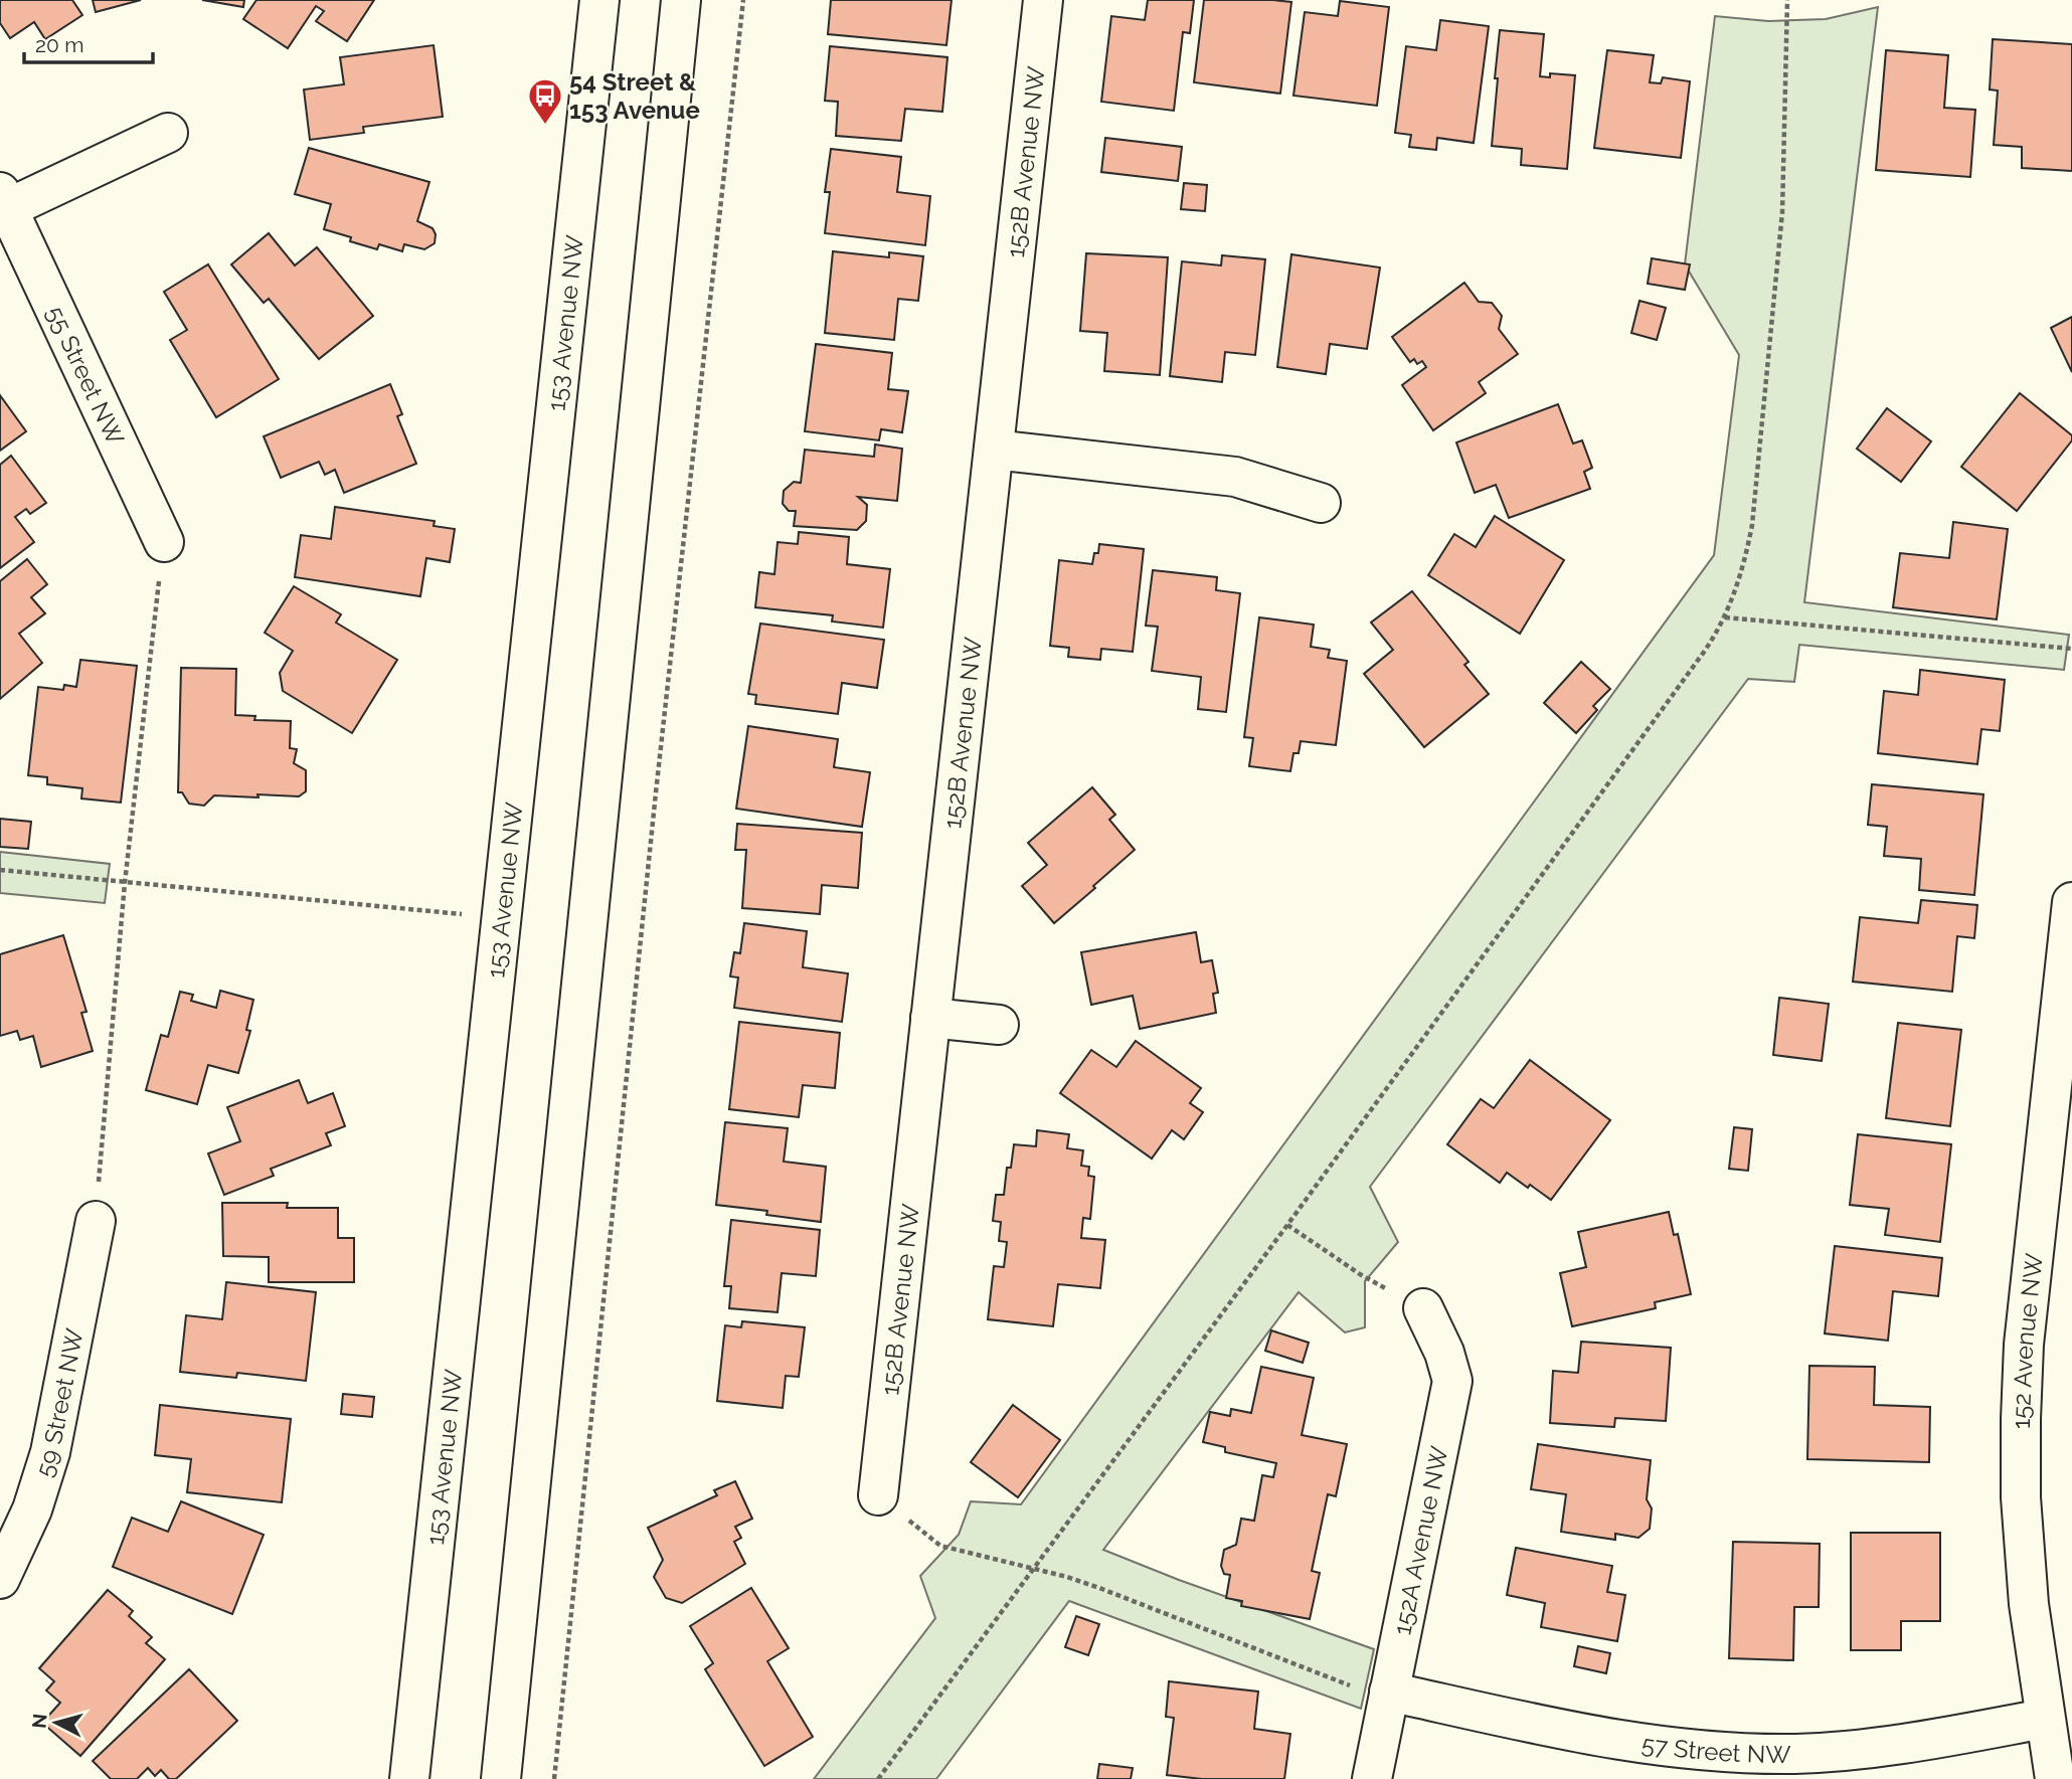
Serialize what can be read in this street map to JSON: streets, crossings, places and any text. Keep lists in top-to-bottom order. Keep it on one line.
{"streets":{"street":["152B Avenue NW","153 Avenue NW","55 Street NW","152 Avenue NW","59 Street NW","152A Avenue NW","57 Street NW"]},"crossings":[["152 Avenue NW","57 Street NW"],["152A Avenue NW","57 Street NW"]],"places":{"bus stop":["54 Street & 153 Avenue"]},"scale_bar":"20 m","north":"left"}
